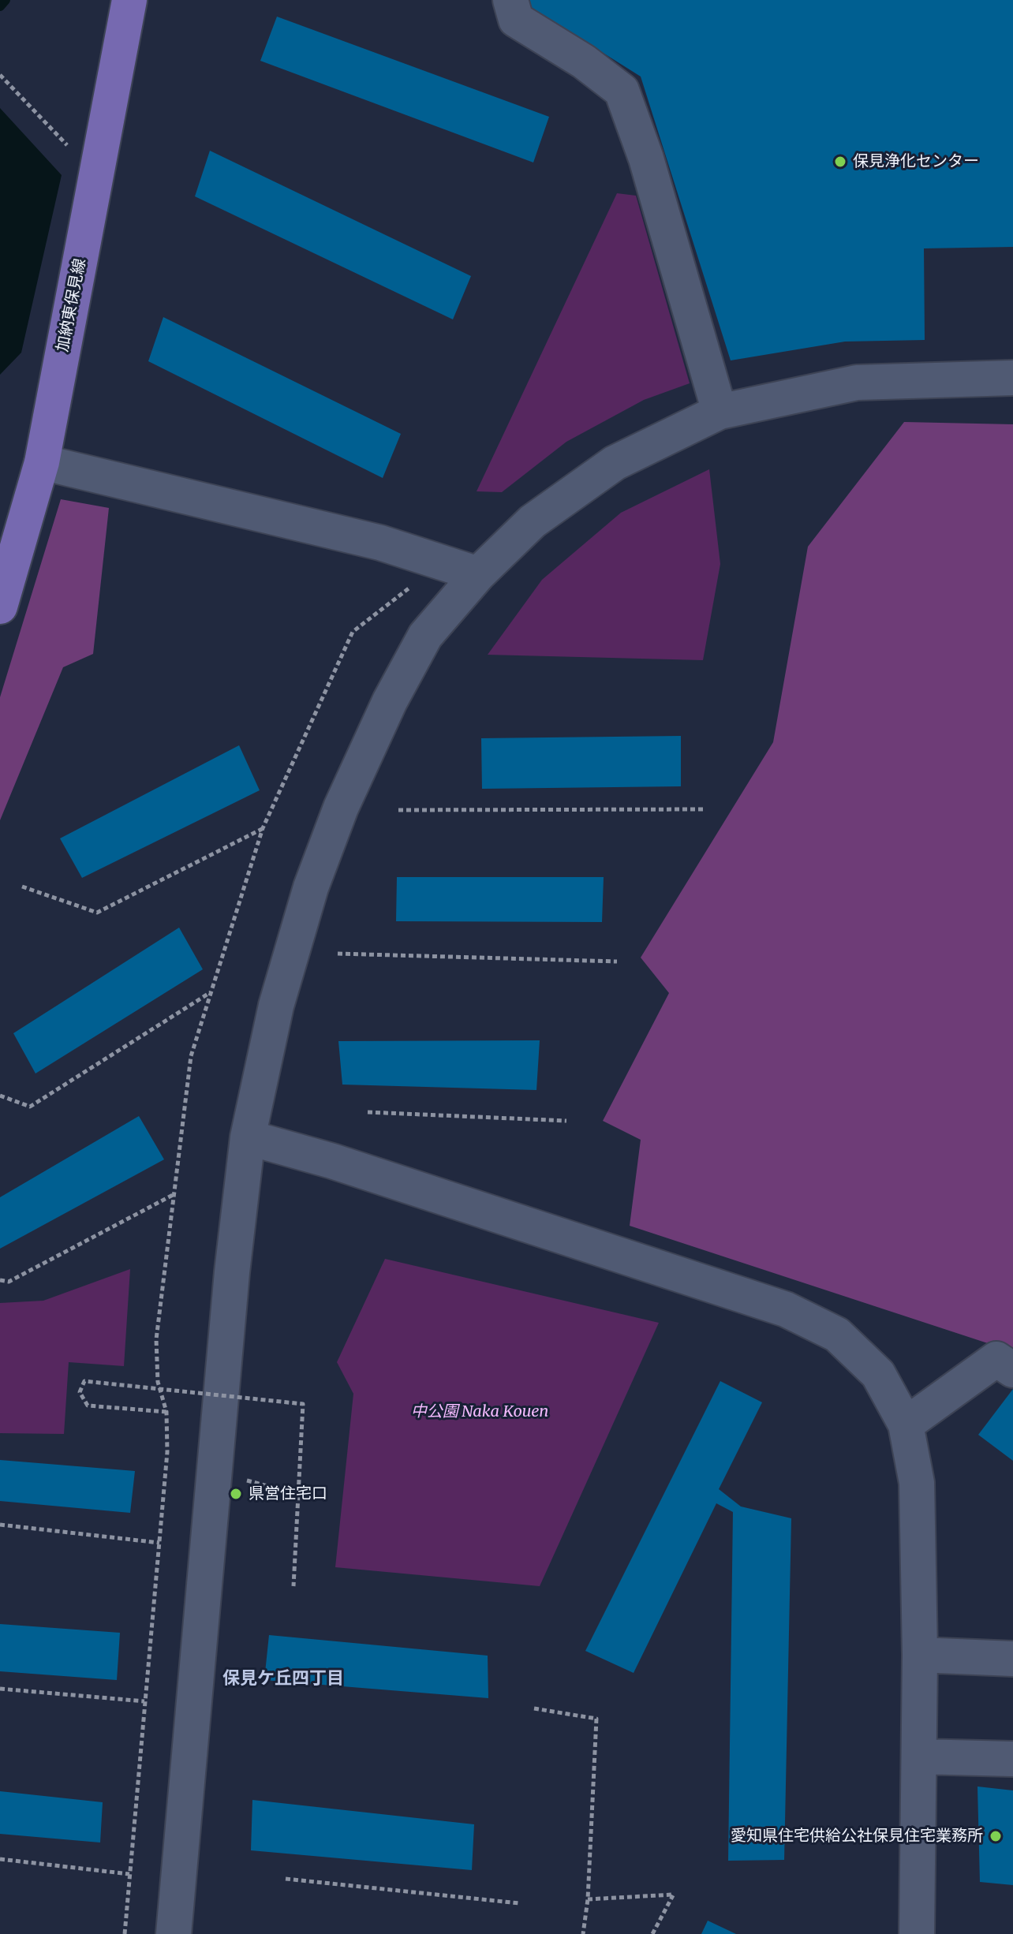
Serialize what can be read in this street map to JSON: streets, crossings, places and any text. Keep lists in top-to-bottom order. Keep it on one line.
{"streets":{"main road":["加納東保見線"]},"districts":["保見ケ丘四丁目"],"parks":["中公園 Naka Kouen"],"places":["保見浄化センター","県営住宅口","愛知県住宅供給公社保見住宅業務所"]}
